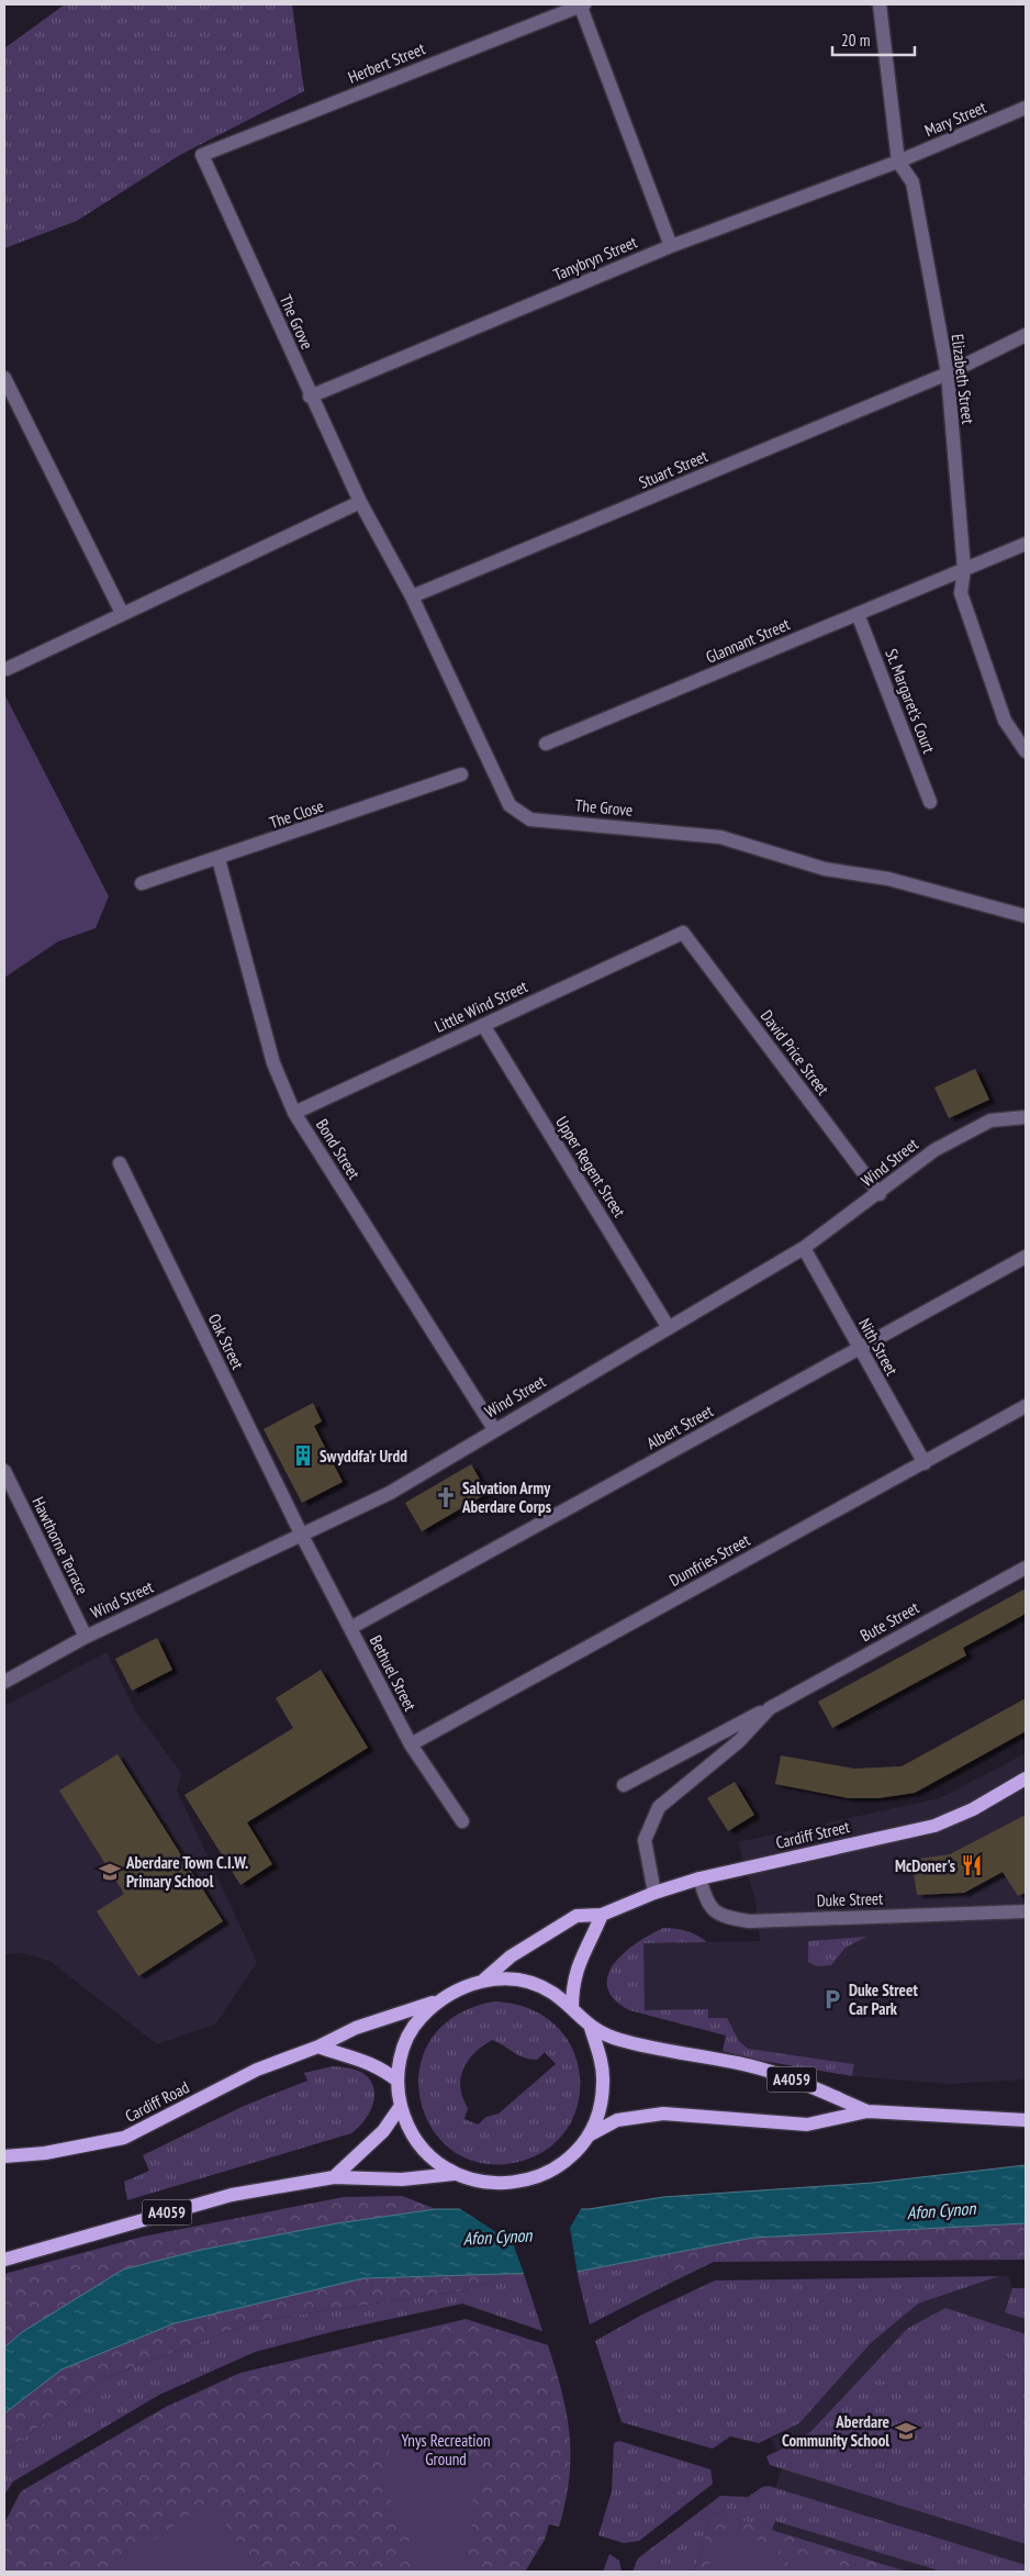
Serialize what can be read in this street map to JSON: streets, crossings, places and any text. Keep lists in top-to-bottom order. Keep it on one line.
{"streets":{"main road":["Cardiff Street","A4059","Cardiff Road"],"street":["Herbert Street","Mary Street","Tanybryn Street","The Grove","Elizabeth Street","Stuart Street","Glannant Street","St. Margaret's Court","The Close","Little Wind Street","David Price Street","Bond Street","Wind Street","Upper Regent Street","Oak Street","Nith Street","Albert Street","Hawthorne Terrace","Dumfries Street","Bute Street","Bethuel Street","Duke Street"]},"crossings":[["Herbert Street","The Grove"],["Mary Street","Tanybryn Street"],["Mary Street","Elizabeth Street"],["Tanybryn Street","The Grove"],["Tanybryn Street","Elizabeth Street"],["The Grove","Stuart Street"],["Elizabeth Street","Stuart Street"],["Elizabeth Street","Glannant Street"],["Glannant Street","St. Margaret's Court"],["The Close","Bond Street"],["Little Wind Street","David Price Street"],["Little Wind Street","Bond Street"],["Little Wind Street","Upper Regent Street"],["David Price Street","Wind Street"],["Bond Street","Wind Street"],["Wind Street","Upper Regent Street"],["Wind Street","Oak Street"],["Wind Street","Nith Street"],["Wind Street","Hawthorne Terrace"],["Wind Street","Bethuel Street"],["Oak Street","Bethuel Street"],["Nith Street","Albert Street"],["Nith Street","Dumfries Street"],["Albert Street","Bethuel Street"],["Dumfries Street","Bethuel Street"],["Bute Street","Cardiff Street"],["Cardiff Street","Duke Street"]],"water":["Afon Cynon"],"parks":["Ynys Recreation Ground"],"places":{"building":["Swyddfa’r Urdd"],"church":["Salvation Army Aberdare Corps"],"restaurant":["McDoner's"],"school or university":["Aberdare Town C.I.W. Primary School","Aberdare Community School"],"parking":["Duke Street Car Park"]},"scale_bar":"20 m"}
